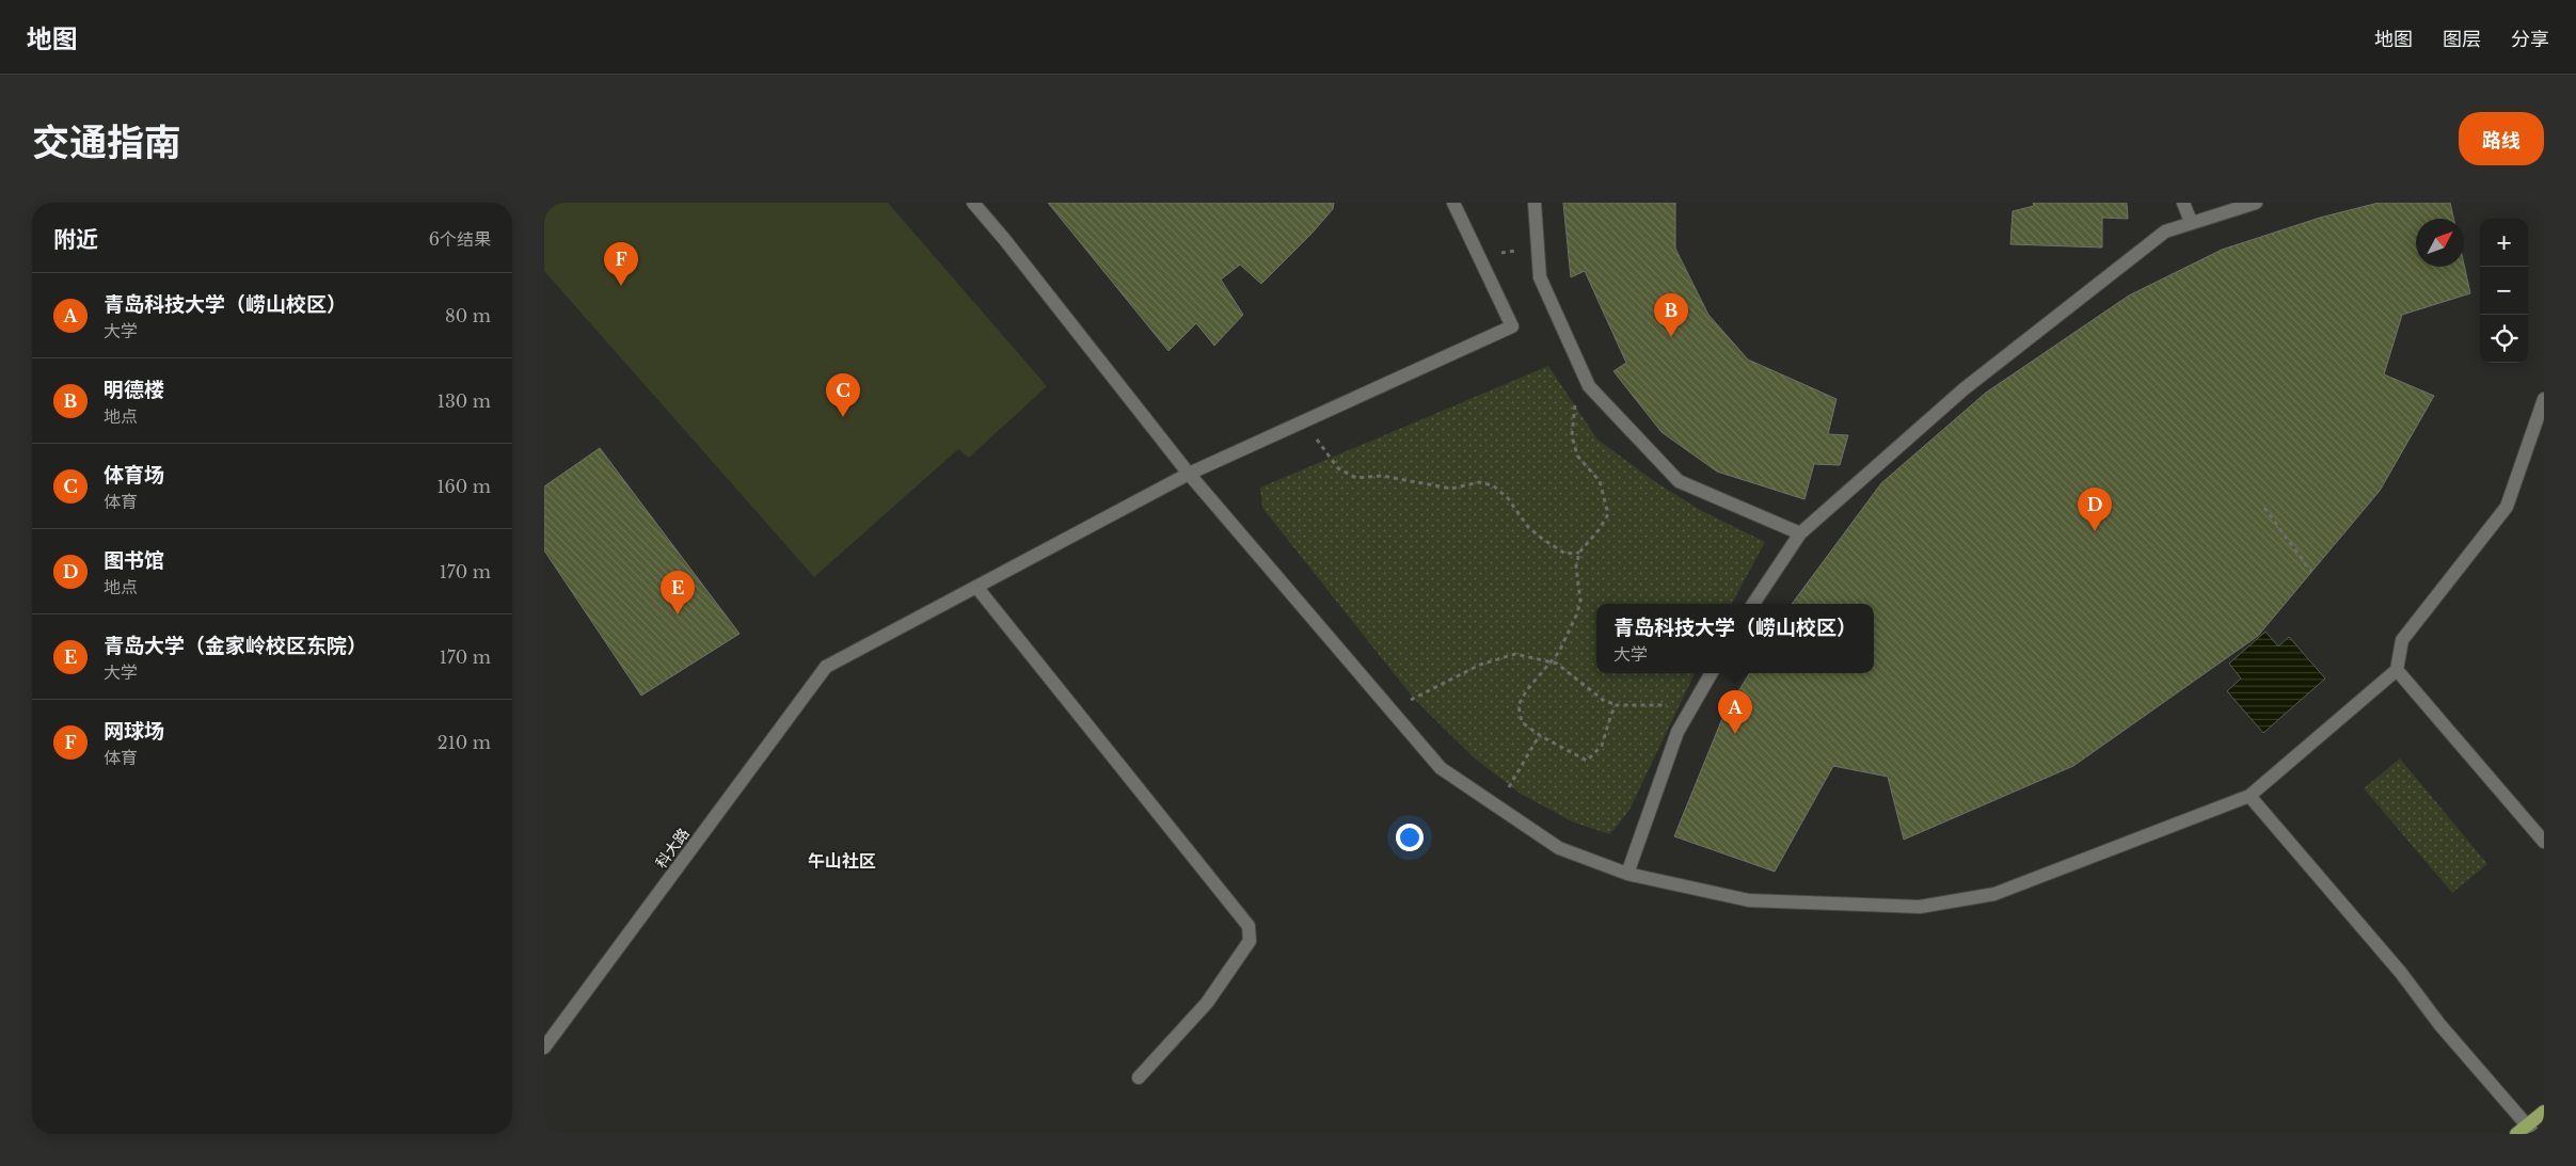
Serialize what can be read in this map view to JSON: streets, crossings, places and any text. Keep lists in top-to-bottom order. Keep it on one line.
{"streets":{"street":["科大路"]},"districts":["午山社区"],"north":"top right","page":{"header":"地图","nav":["地图","图层","分享"],"title":"交通指南","buttons":"路线","heading":["附近","6个结果"],"map_buttons":["+","−"],"pins":["F","B","C","D","E","A"],"list":[{"mark":"A","name":"青岛科技大学（崂山校区）","note":"大学","value":"80 m"},{"mark":"B","name":"明德楼","note":"地点","value":"130 m"},{"mark":"C","name":"体育场","note":"体育","value":"160 m"},{"mark":"D","name":"图书馆","note":"地点","value":"170 m"},{"mark":"E","name":"青岛大学（金家岭校区东院）","note":"大学","value":"170 m"},{"mark":"F","name":"网球场","note":"体育","value":"210 m"}],"popup":["青岛科技大学（崂山校区）","大学"]}}
